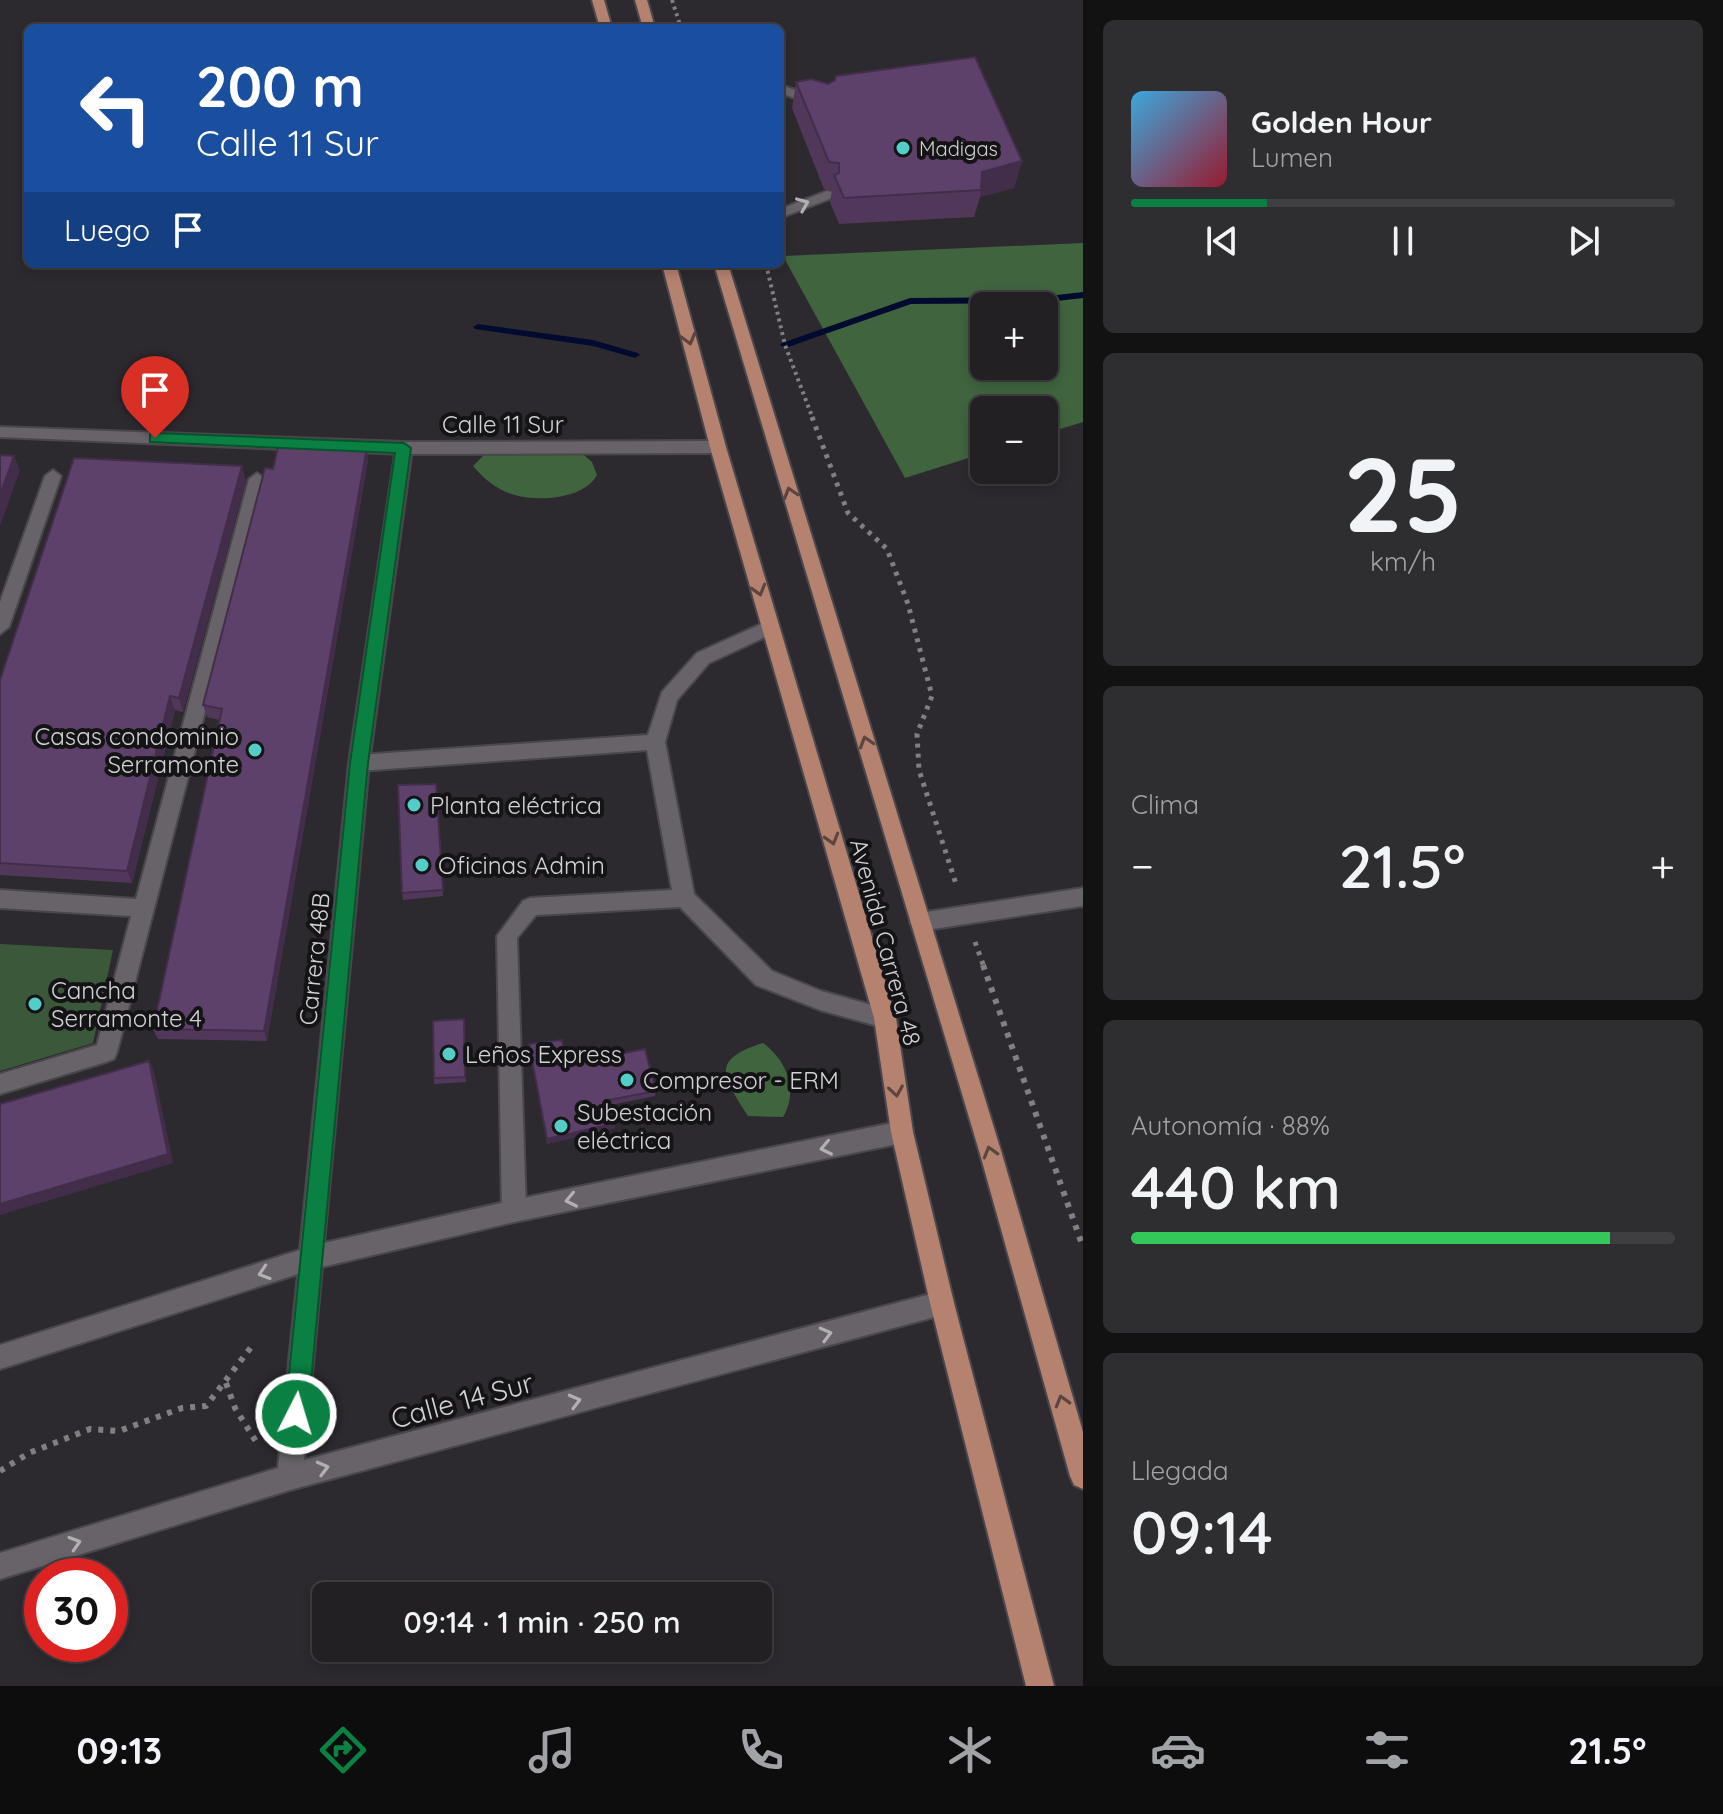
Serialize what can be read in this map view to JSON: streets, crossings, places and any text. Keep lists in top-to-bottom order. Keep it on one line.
{"streets":{"main road":["Avenida Carrera 48"],"street":["Calle 11 Sur","Carrera 48B","Calle 14 Sur"]},"crossings":[["Calle 11 Sur","Avenida Carrera 48"],["Calle 11 Sur","Carrera 48B"],["Avenida Carrera 48","Calle 14 Sur"],["Carrera 48B","Calle 14 Sur"]],"one_way":["Calle 14 Sur"],"places":["Madigas","Casas condominio Serramonte","Planta eléctrica","Oficinas Admin","Cancha Serramonte 4","Leños Express","Compresor - ERM","Subestación eléctrica"],"page":{"turn":["200 m","Calle 11 Sur"],"song":["Golden Hour","Lumen"],"then":"Luego","map_buttons":["+","−"],"tile":[["25","km/h"],"Clima",["Autonomía · 88%","440 km"],["Llegada","09:14"]],"heat":["−","21.5°","+"],"limit":"30","trip":"09:14 · 1 min · 250 m","tabs":["09:13","21.5°"]}}
